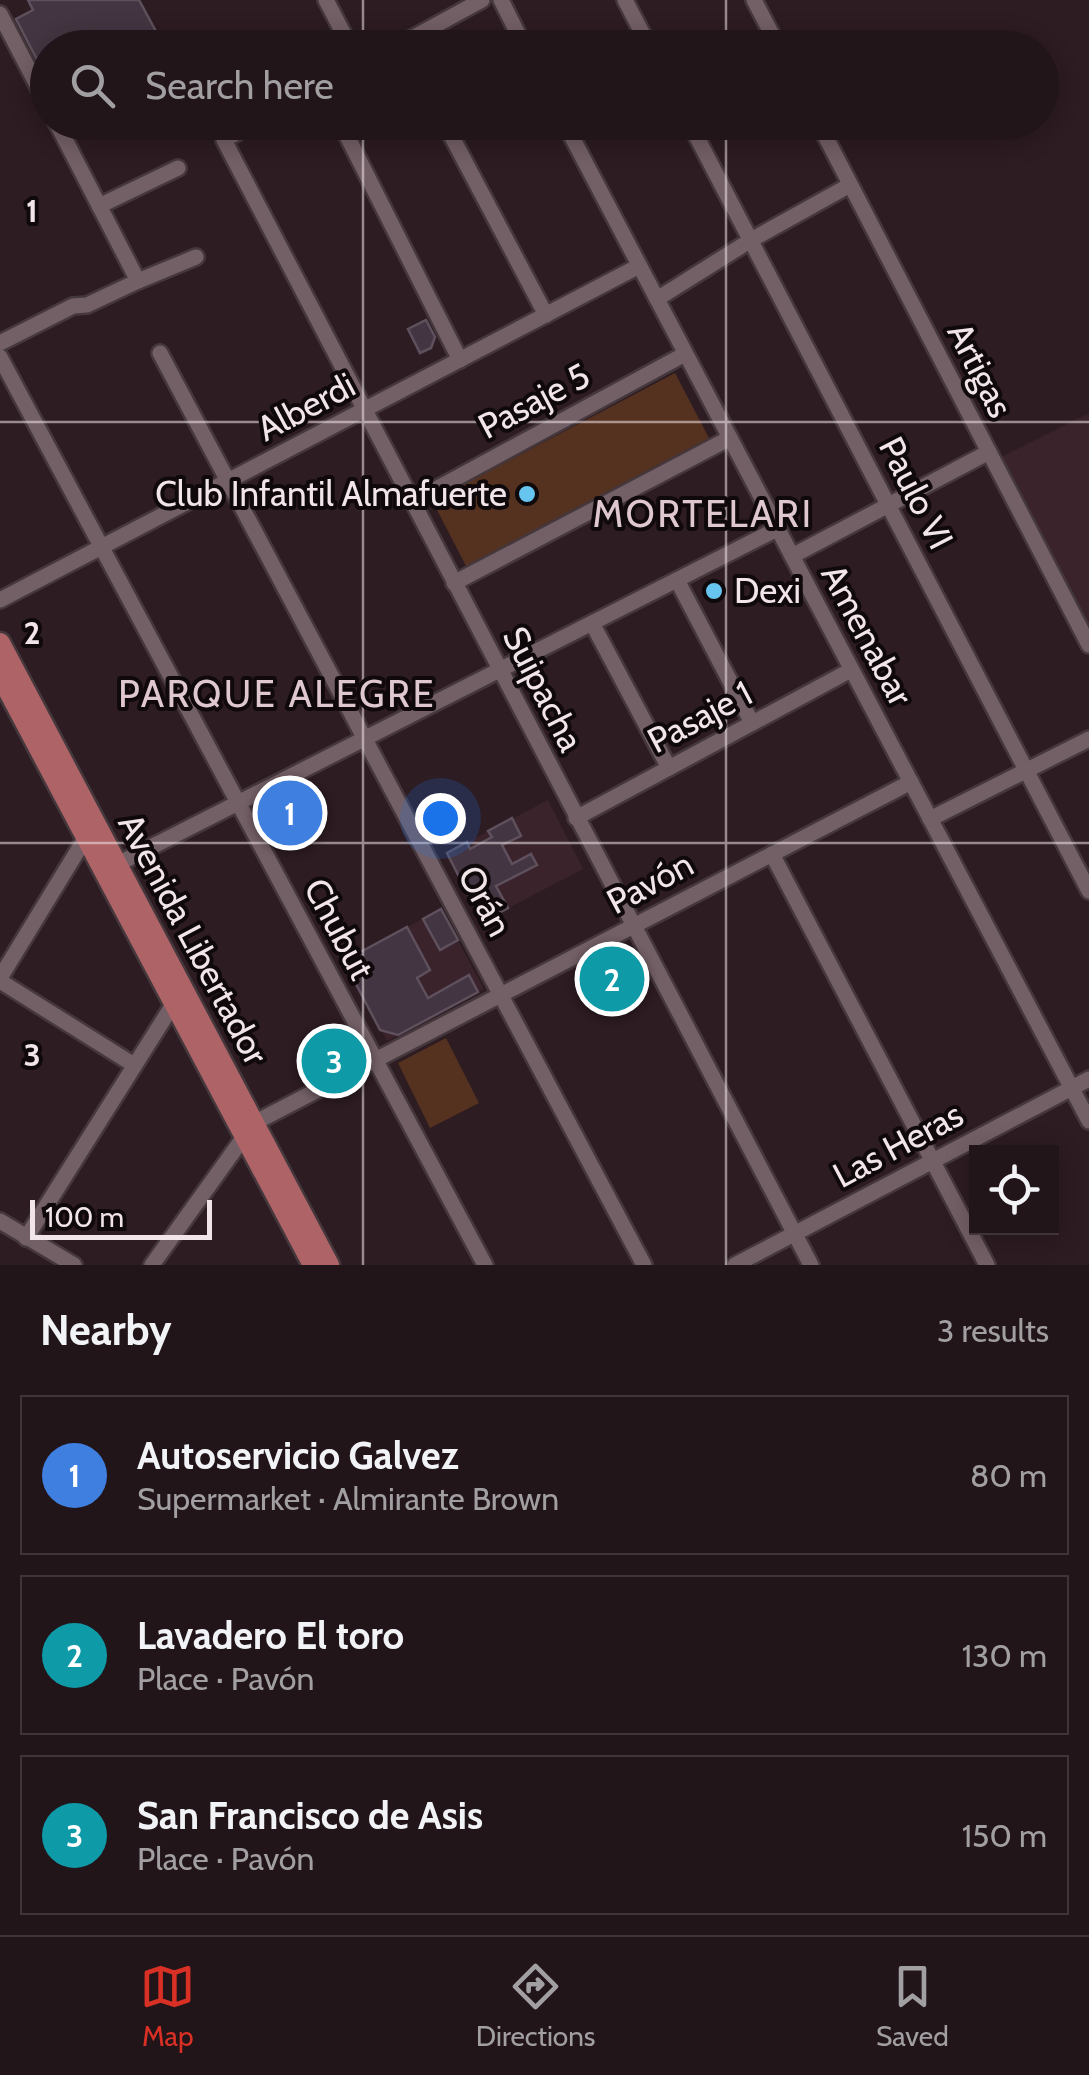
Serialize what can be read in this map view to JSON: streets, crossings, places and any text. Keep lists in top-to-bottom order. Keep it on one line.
{"streets":{"main road":["Avenida Libertador"],"street":["Artigas","Pasaje 5","Alberdi","Paulo VI","Amenabar","Suipacha","Pasaje 1","Pavón","Orán","Chubut","Las Heras"]},"crossings":[["Pasaje 5","Amenabar"],["Pasaje 5","Suipacha"],["Alberdi","Amenabar"],["Alberdi","Suipacha"],["Alberdi","Orán"],["Alberdi","Chubut"],["Amenabar","Pasaje 1"],["Amenabar","Pavón"],["Amenabar","Las Heras"],["Suipacha","Pasaje 1"],["Suipacha","Pavón"],["Suipacha","Las Heras"],["Pavón","Orán"],["Pavón","Chubut"],["Pavón","Avenida Libertador"]],"districts":["MORTELARI","PARQUE ALEGRE"],"places":["Club Infantil Almafuerte","Dexi"],"scale_bar":"100 m","page":{"search":"Search here","pins":["1","2","3"],"scale":"100 m","heading":["Nearby","3 results"],"list":[{"mark":"1","name":"Autoservicio Galvez","note":"Supermarket · Almirante Brown","value":"80 m"},{"mark":"2","name":"Lavadero El toro","note":"Place · Pavón","value":"130 m"},{"mark":"3","name":"San Francisco de Asis","note":"Place · Pavón","value":"150 m"}],"nav":["Map","Directions","Saved"]},"grid":{"rows":["1","2","3"]}}
